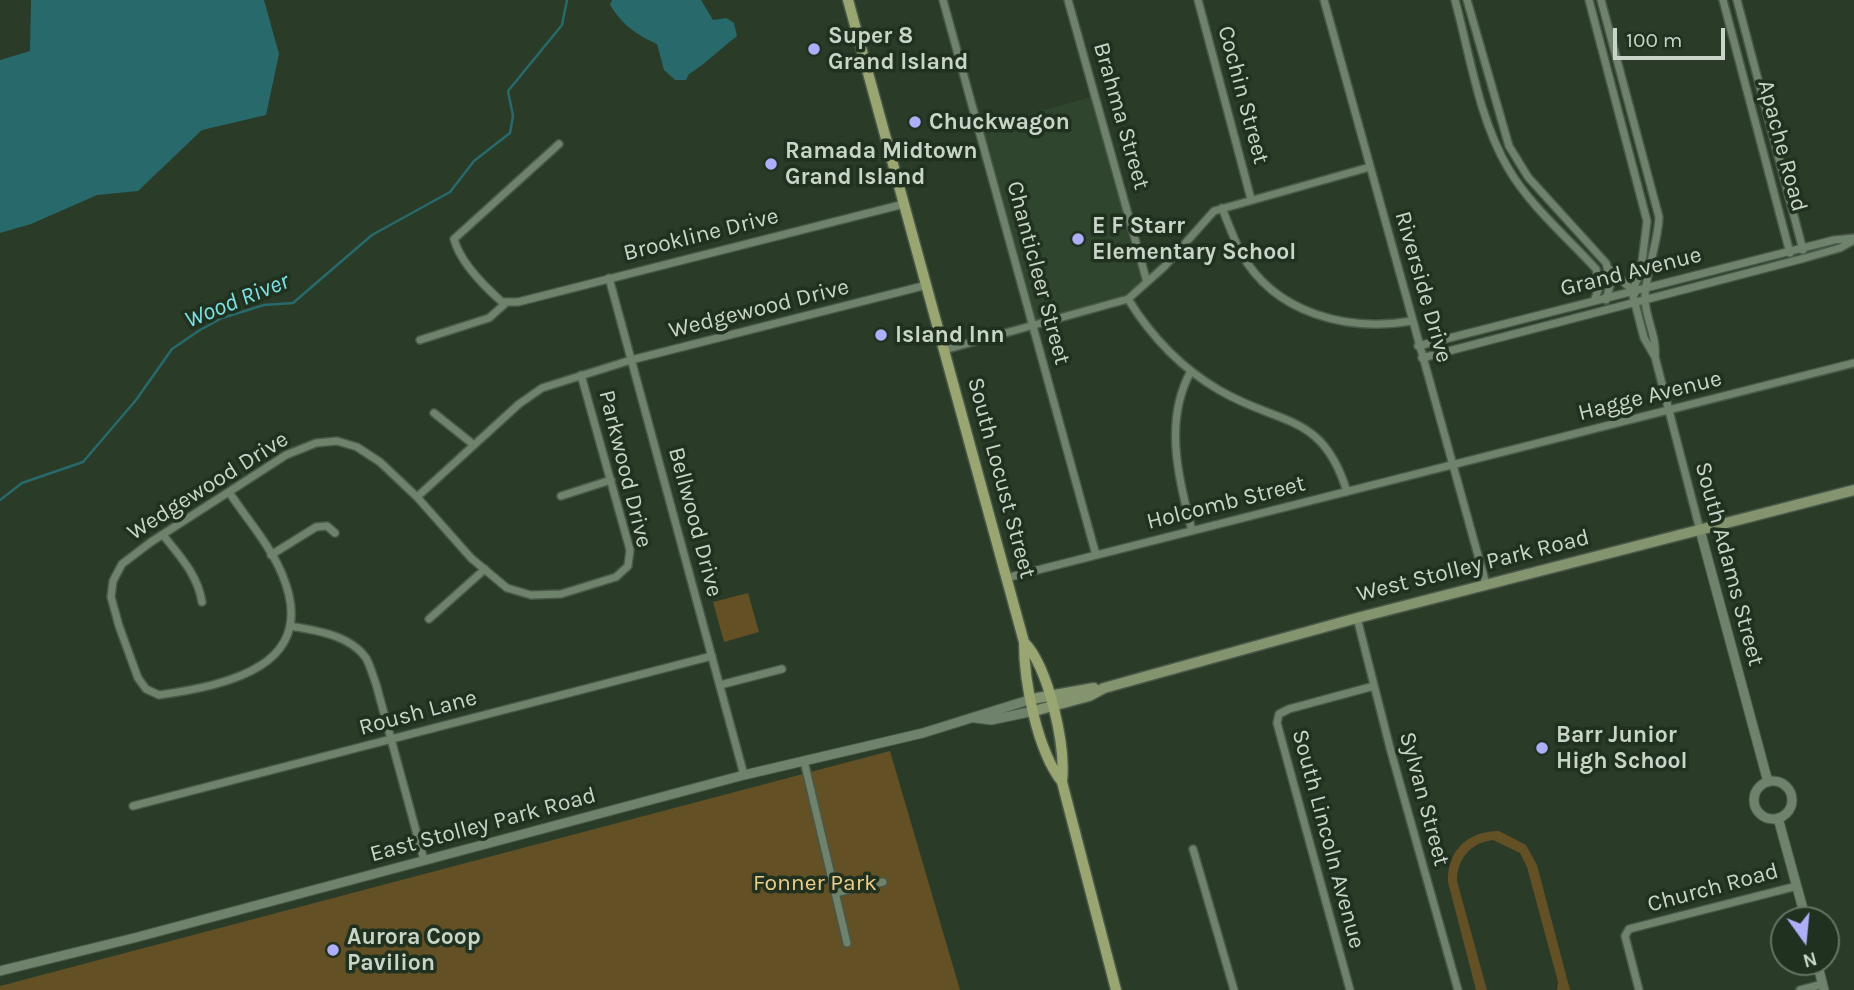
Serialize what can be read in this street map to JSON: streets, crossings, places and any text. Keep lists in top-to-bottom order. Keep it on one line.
{"streets":{"main road":["South Locust Street","West Stolley Park Road"],"street":["Cochin Street","Brahma Street","Apache Road","Brookline Drive","Grand Avenue","Chanticleer Street","Riverside Drive","Wedgewood Drive","Hagge Avenue","Parkwood Drive","Holcomb Street","Bellwood Drive","South Adams Street","Roush Lane","Sylvan Street","East Stolley Park Road","South Lincoln Avenue","Church Road"]},"crossings":[["Apache Road","Grand Avenue"],["Brookline Drive","South Locust Street"],["Brookline Drive","Bellwood Drive"],["Grand Avenue","Riverside Drive"],["Chanticleer Street","Holcomb Street"],["Riverside Drive","Hagge Avenue"],["Riverside Drive","Holcomb Street"],["Riverside Drive","West Stolley Park Road"],["Wedgewood Drive","Parkwood Drive"],["Wedgewood Drive","South Locust Street"],["Wedgewood Drive","Bellwood Drive"],["Hagge Avenue","Holcomb Street"],["Hagge Avenue","South Adams Street"],["South Locust Street","Holcomb Street"],["South Locust Street","West Stolley Park Road"],["South Locust Street","East Stolley Park Road"],["Bellwood Drive","Roush Lane"],["Bellwood Drive","East Stolley Park Road"],["South Adams Street","West Stolley Park Road"],["West Stolley Park Road","Sylvan Street"],["West Stolley Park Road","East Stolley Park Road"],["Sylvan Street","South Lincoln Avenue"]],"water":["Wood River"],"parks":["Fonner Park"],"places":["Super 8 Grand Island","Chuckwagon","Ramada Midtown Grand Island","E F Starr Elementary School","Island Inn","Barr Junior High School","Aurora Coop Pavilion"],"scale_bar":"100 m","north":"bottom"}
